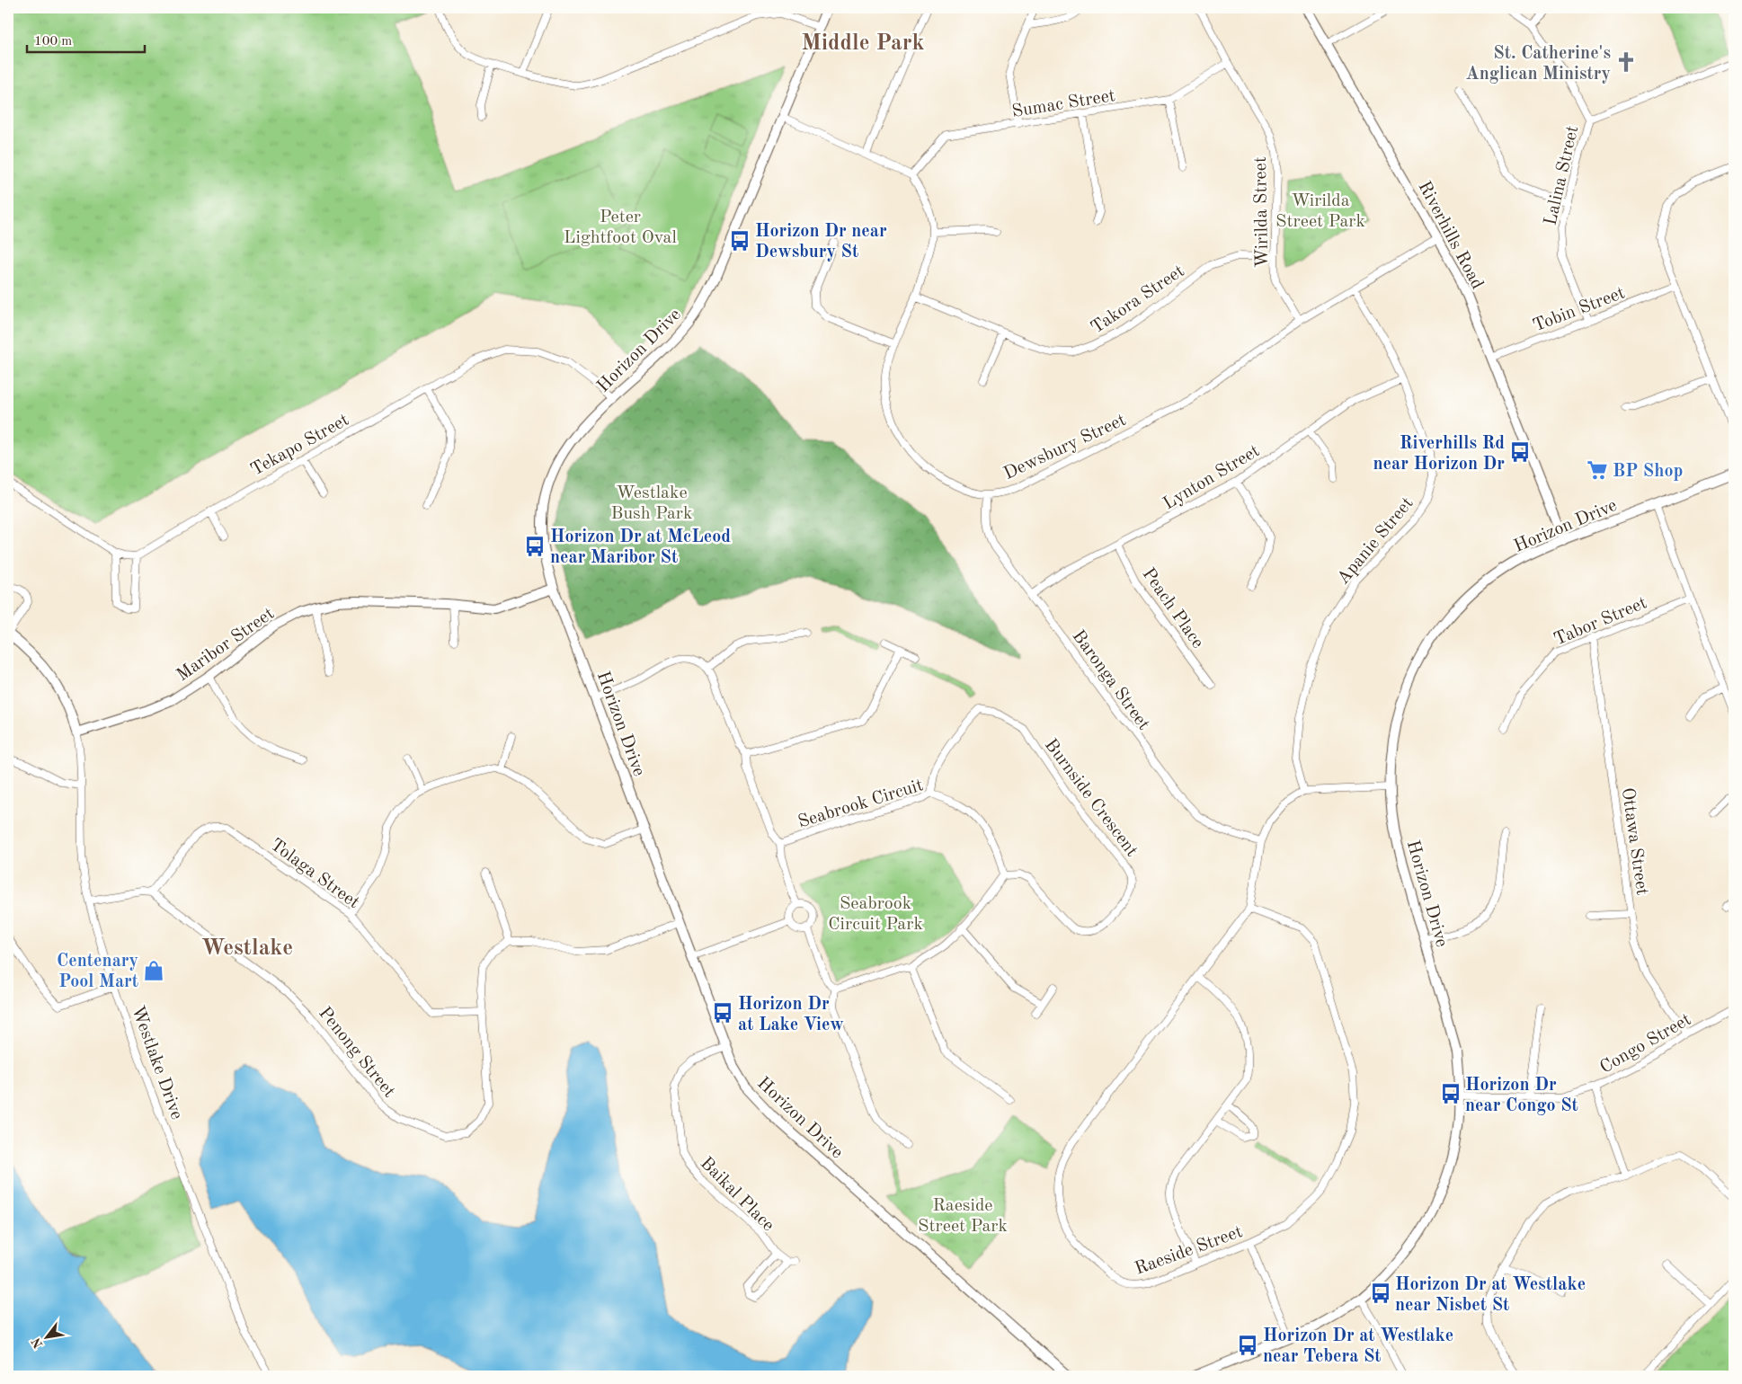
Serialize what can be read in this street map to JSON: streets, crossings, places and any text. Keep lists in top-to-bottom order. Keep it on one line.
{"streets":{"street":["Sumac Street","Lalina Street","Wirilda Street","Riverhills Road","Takora Street","Tobin Street","Horizon Drive","Tekapo Street","Dewsbury Street","Lynton Street","Apanie Street","Peach Place","Tabor Street","Maribor Street","Baronga Street","Burnside Crescent","Seabrook Circuit","Ottawa Street","Tolaga Street","Congo Street","Penong Street","Westlake Drive","Baikal Place","Raeside Street"]},"crossings":[["Sumac Street","Wirilda Street"],["Sumac Street","Dewsbury Street"],["Lalina Street","Tobin Street"],["Wirilda Street","Takora Street"],["Wirilda Street","Dewsbury Street"],["Riverhills Road","Tobin Street"],["Riverhills Road","Horizon Drive"],["Riverhills Road","Dewsbury Street"],["Takora Street","Dewsbury Street"],["Horizon Drive","Tekapo Street"],["Horizon Drive","Maribor Street"],["Horizon Drive","Congo Street"],["Horizon Drive","Baikal Place"],["Dewsbury Street","Apanie Street"],["Dewsbury Street","Baronga Street"],["Lynton Street","Apanie Street"],["Lynton Street","Peach Place"],["Lynton Street","Baronga Street"],["Apanie Street","Raeside Street"],["Tabor Street","Ottawa Street"],["Maribor Street","Westlake Drive"],["Baronga Street","Raeside Street"],["Burnside Crescent","Seabrook Circuit"],["Ottawa Street","Congo Street"],["Tolaga Street","Penong Street"]],"districts":["Middle Park","Westlake"],"parks":["Wirilda Street Park","Peter Lightfoot Oval","Westlake Bush Park","Seabrook Circuit Park","Raeside Street Park"],"places":{"church":["St. Catherine's Anglican Ministry"],"bus stop":["Horizon Dr near Dewsbury St","Riverhills Rd near Horizon Dr","Horizon Dr at McLeod near Maribor St","Horizon Dr at Lake View","Horizon Dr near Congo St","Horizon Dr at Westlake near Nisbet St","Horizon Dr at Westlake near Tebera St"],"supermarket":["BP Shop"],"shop":["Centenary Pool Mart"]},"scale_bar":"100 m","north":"bottom left"}
